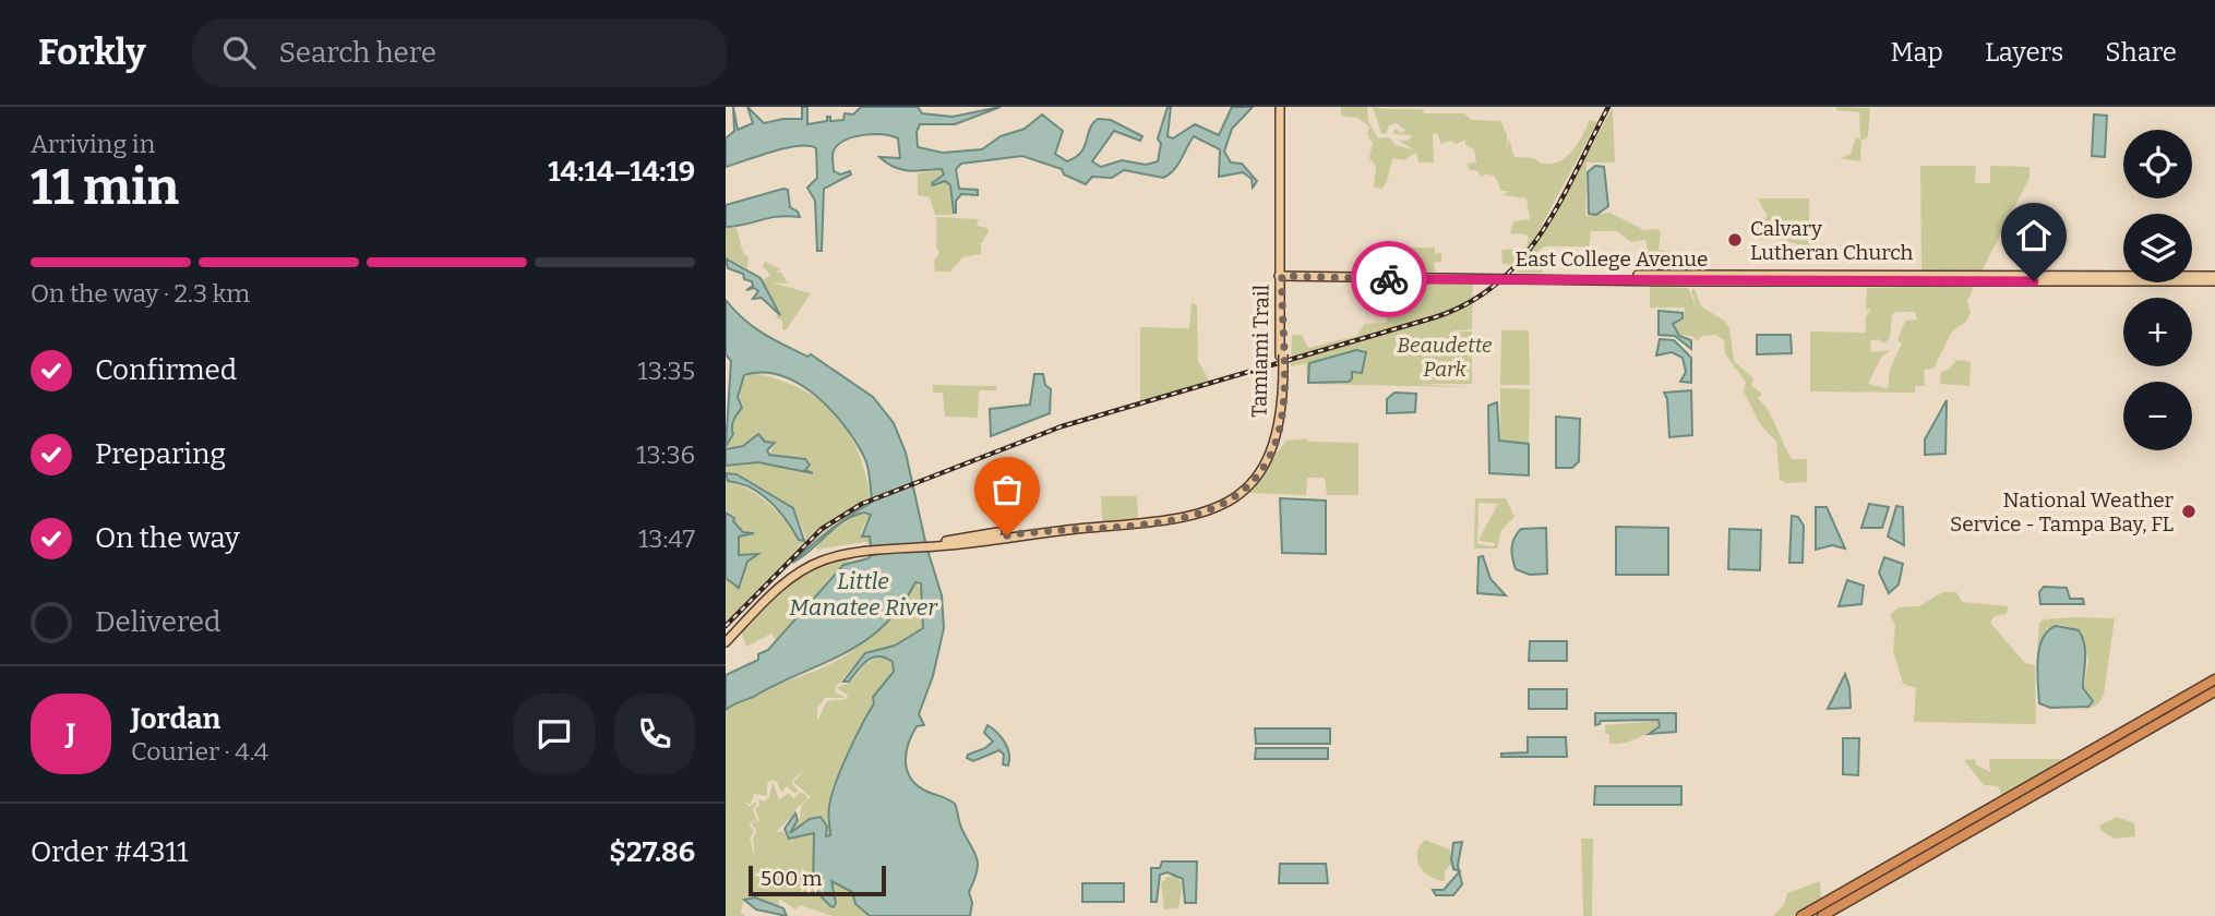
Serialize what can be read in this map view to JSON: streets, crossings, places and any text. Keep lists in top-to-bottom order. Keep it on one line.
{"streets":{"main road":["East College Avenue","Tamiami Trail"]},"crossings":[["East College Avenue","Tamiami Trail"]],"water":["Little Manatee River"],"parks":["Beaudette Park"],"places":["Calvary Lutheran Church","National Weather Service - Tampa Bay, FL"],"scale_bar":"500 m","page":{"header":"Forkly","search":"Search here","nav":["Map","Layers","Share"],"heading":["11 min","Arriving in","14:14–14:19"],"panel":["Jordan","Courier · 4.4","Order #4311","$27.86"],"map_buttons":["+","−"],"bar":"On the way · 2.3 km","list":[["Confirmed","13:35"],["Preparing","13:36"],["On the way","13:47"],"Delivered"],"round":"J","scale":"500 m"}}
